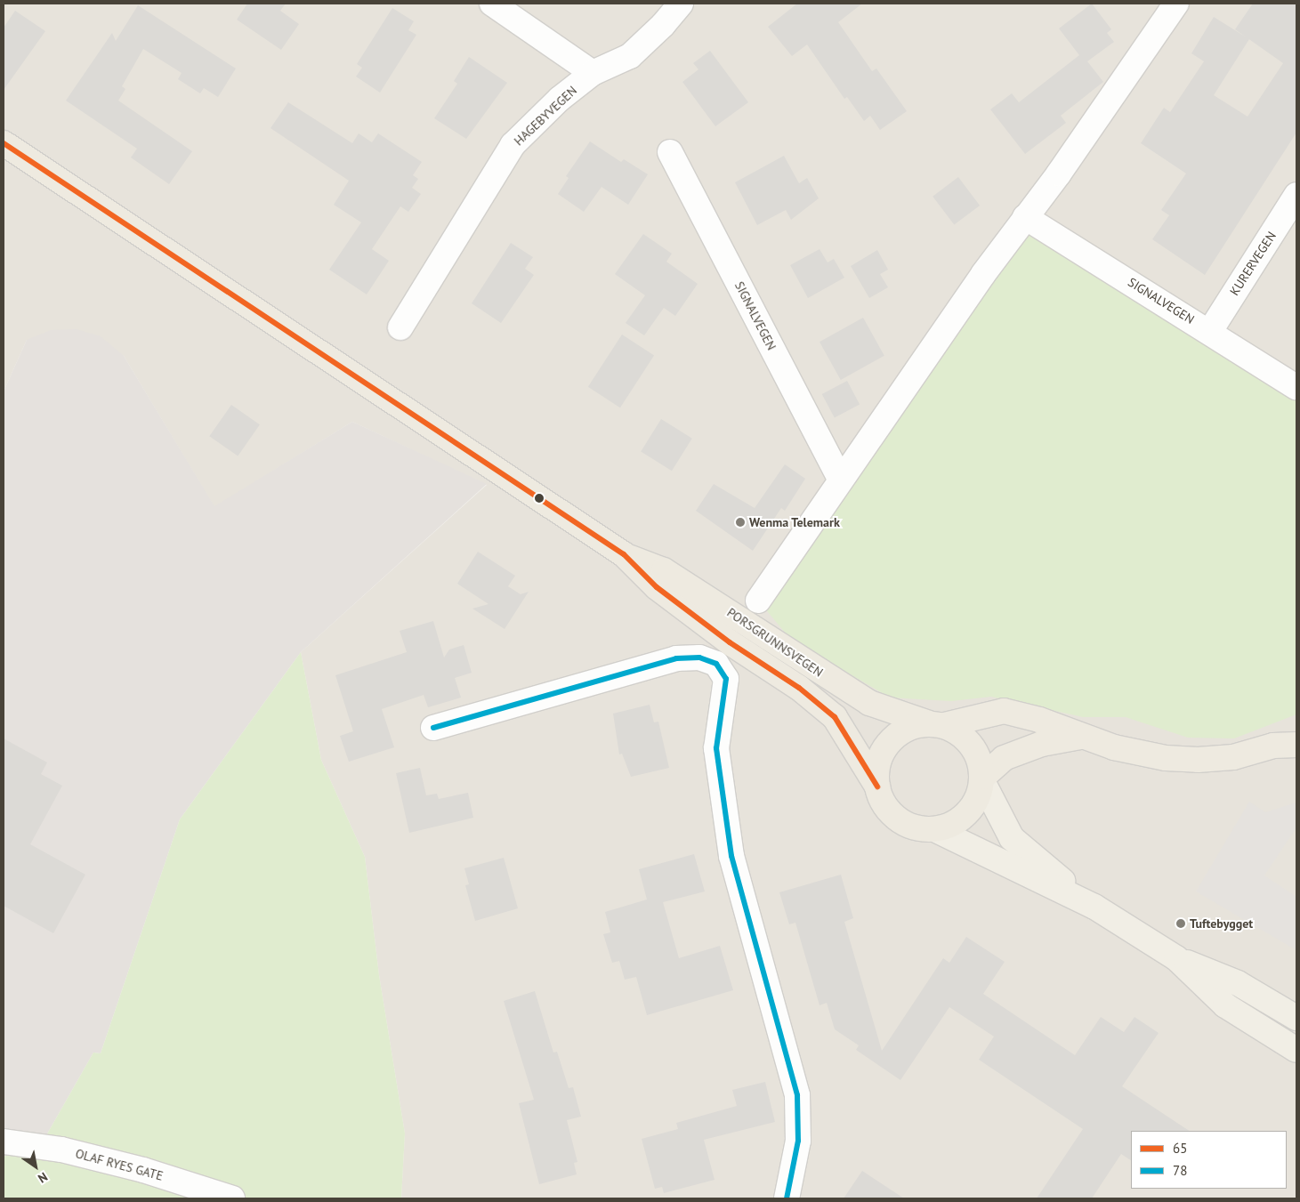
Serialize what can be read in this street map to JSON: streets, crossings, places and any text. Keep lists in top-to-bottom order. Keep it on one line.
{"streets":{"highway":["PORSGRUNNSVEGEN"],"street":["HAGEBYVEGEN","KURERVEGEN","SIGNALVEGEN","OLAF RYES GATE"]},"crossings":[["KURERVEGEN","SIGNALVEGEN"]],"places":["Wenma Telemark","Tuftebygget"],"lines":["transit line 65","transit line 78"],"legend":["65","78"],"north":"bottom right"}
